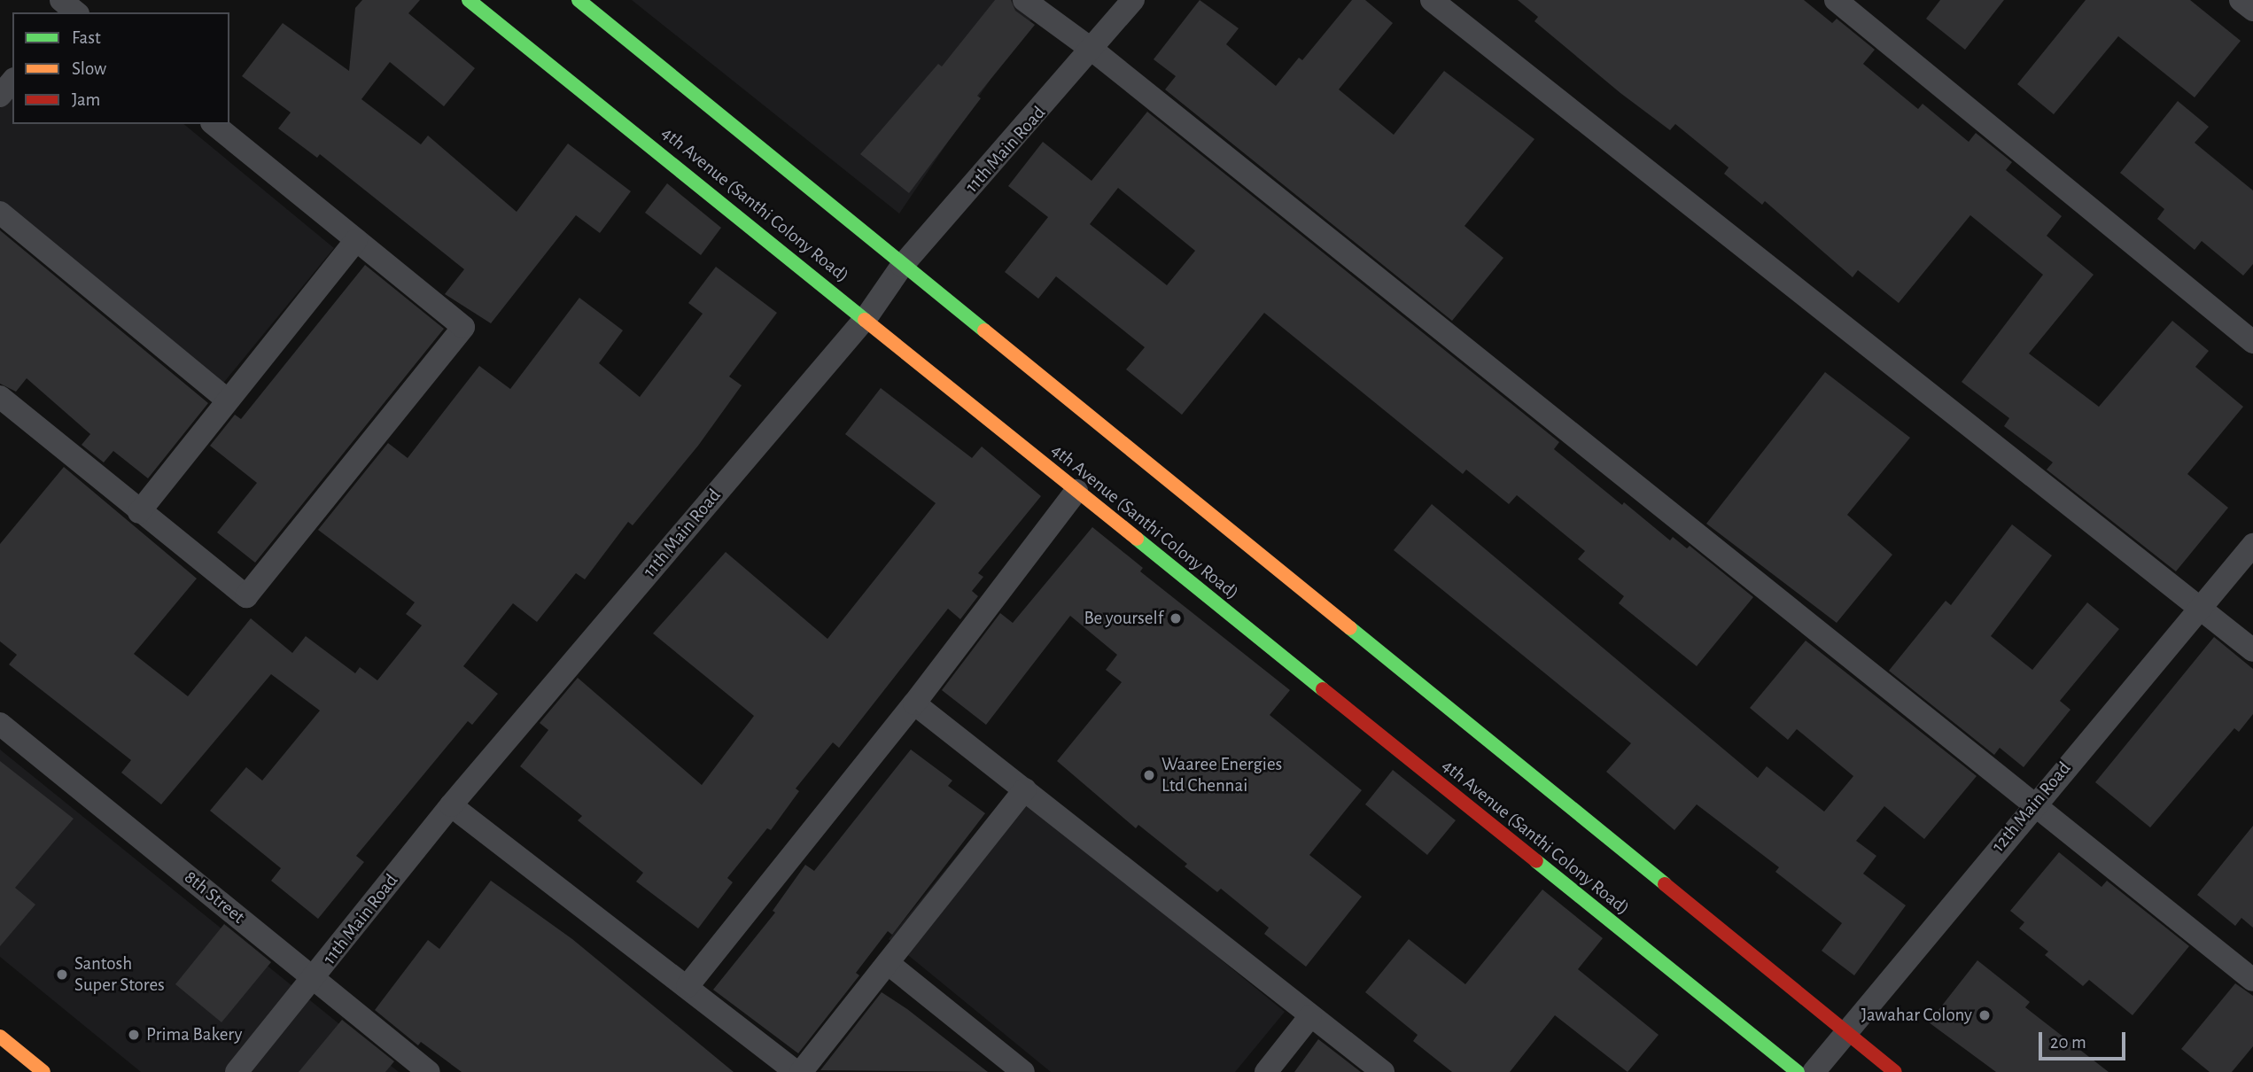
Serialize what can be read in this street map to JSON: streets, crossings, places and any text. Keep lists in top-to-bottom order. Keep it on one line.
{"streets":{"street":["11th Main Road","4th Avenue (Santhi Colony Road)","12th Main Road","8th Street"]},"crossings":[["11th Main Road","4th Avenue (Santhi Colony Road)"],["11th Main Road","8th Street"]],"places":["Be yourself","Waaree Energies Ltd Chennai","Santosh Super Stores","Jawahar Colony","Prima Bakery"],"legend":["Fast","Slow","Jam"],"scale_bar":"20 m"}
